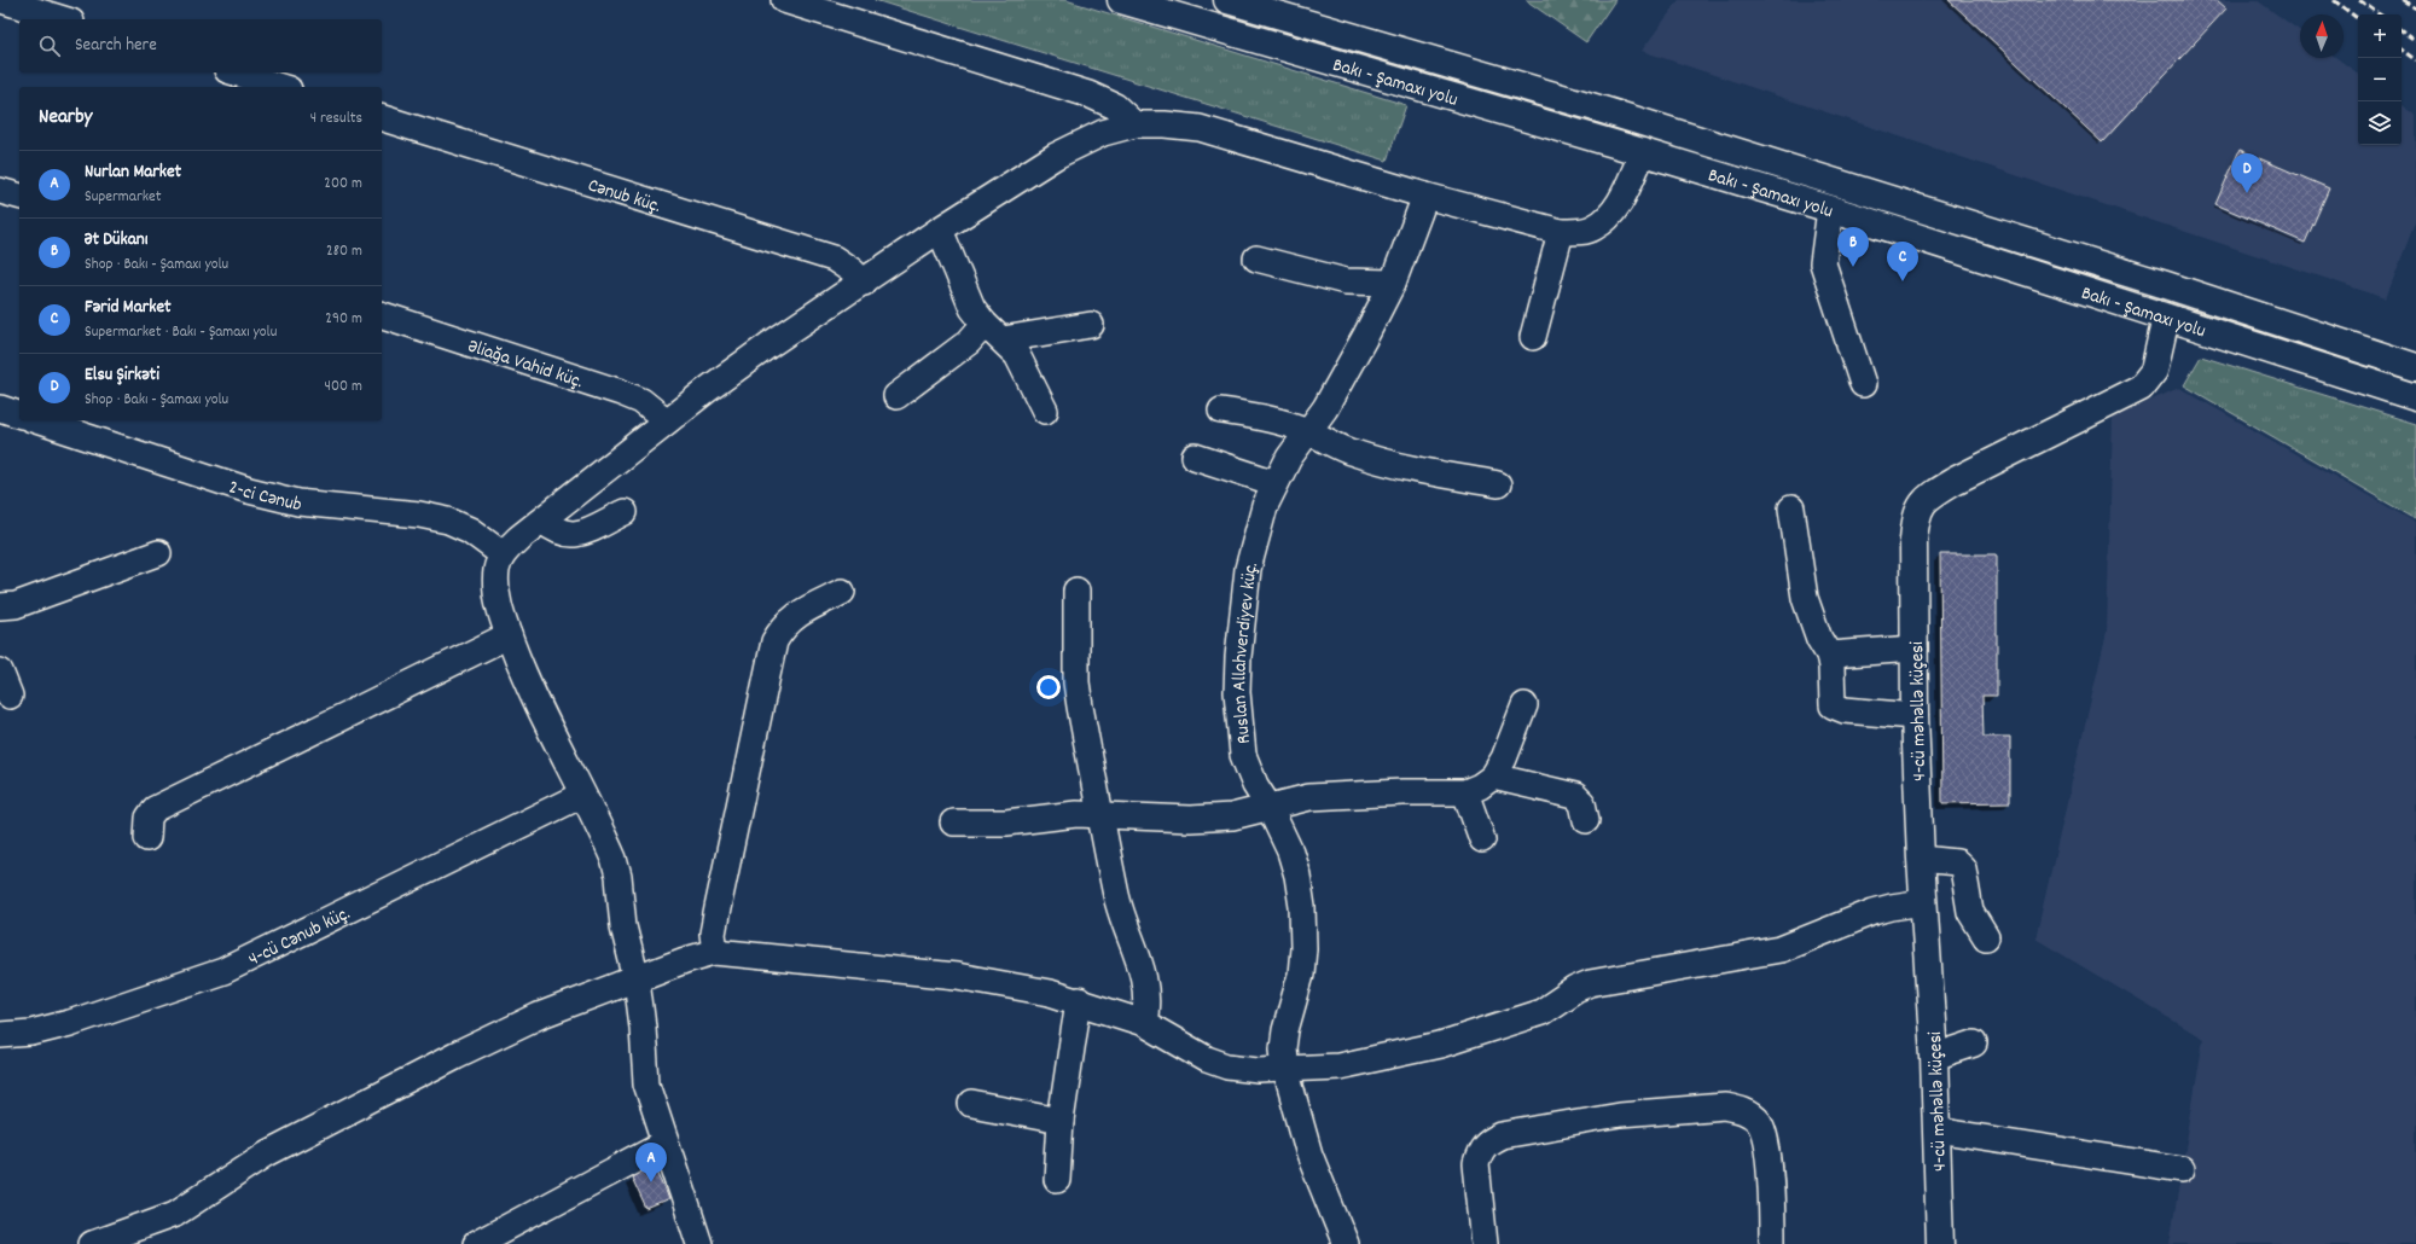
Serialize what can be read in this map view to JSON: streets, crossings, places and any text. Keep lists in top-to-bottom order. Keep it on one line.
{"streets":{"main road":["Bakı - Şamaxı yolu","4-cü məhəllə küçesi"],"street":["Cənub küç.","Əliağa Vahid küç.","2-ci Cənub","Ruslan Allahverdiyev küç.","4-cü Cənub küç."]},"crossings":[["Bakı - Şamaxı yolu","4-cü məhəllə küçesi"]],"north":"top","page":{"map_buttons":["+","−"],"search":"Search here","heading":["Nearby","4 results"],"list":[{"mark":"A","name":"Nurlan Market","note":"Supermarket","value":"200 m"},{"mark":"B","name":"Ət Dükanı","note":"Shop · Bakı - Şamaxı yolu","value":"280 m"},{"mark":"C","name":"Fərid Market","note":"Supermarket · Bakı - Şamaxı yolu","value":"290 m"},{"mark":"D","name":"Elsu Şirkəti","note":"Shop · Bakı - Şamaxı yolu","value":"400 m"}],"pins":["D","B","C","A"]}}
